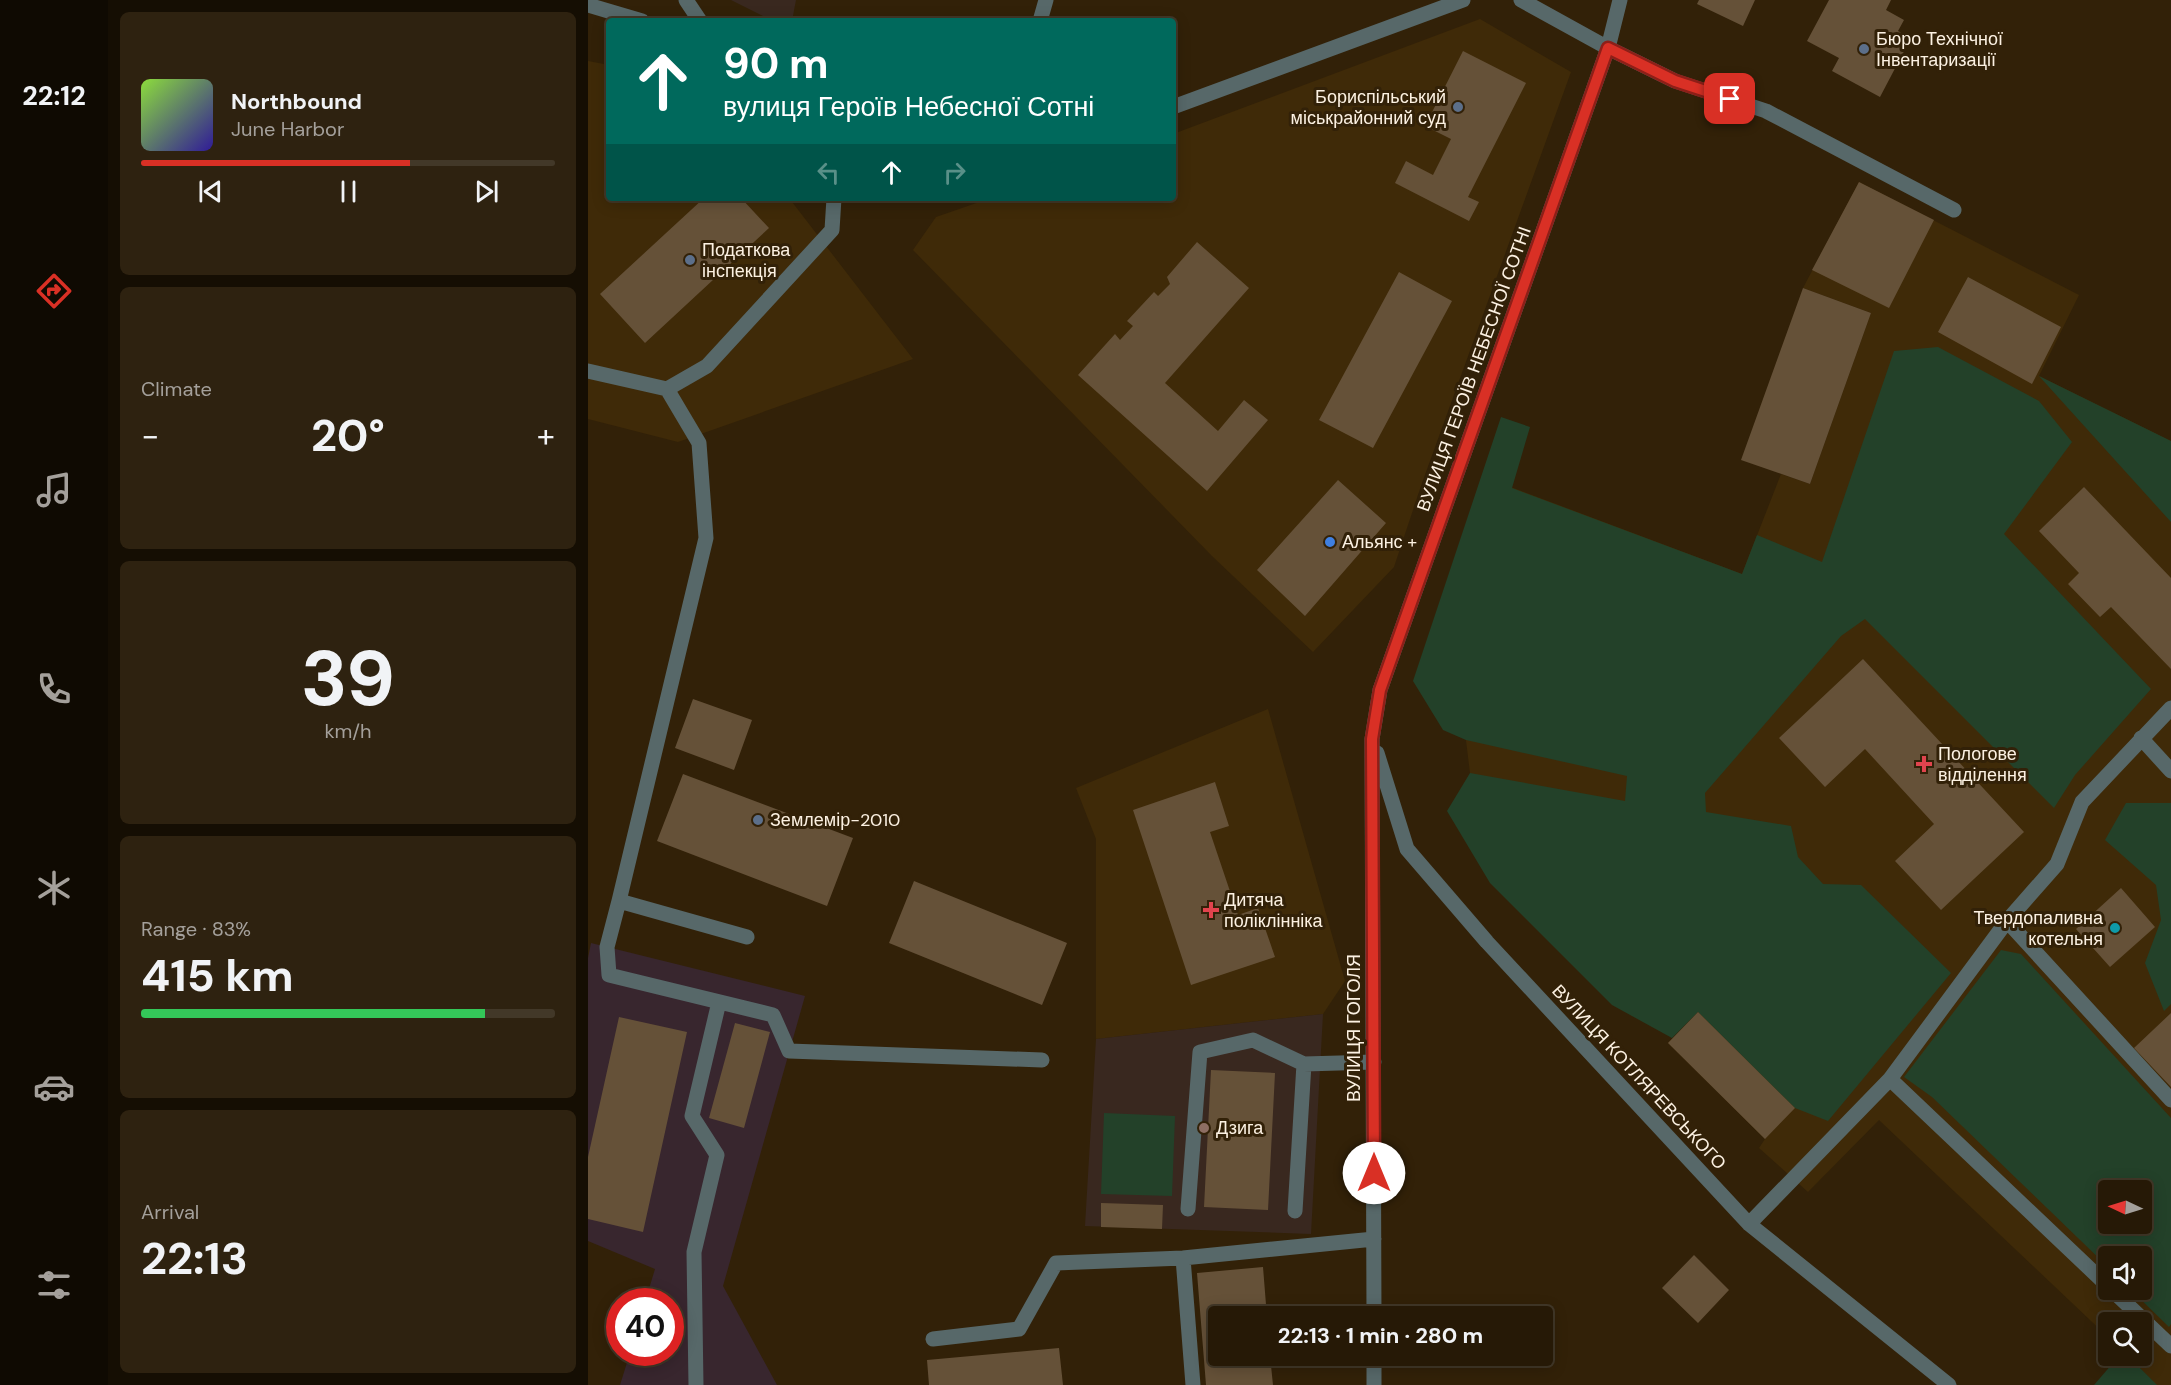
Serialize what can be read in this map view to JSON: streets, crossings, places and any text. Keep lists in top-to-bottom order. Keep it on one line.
{"streets":{"street":["ВУЛИЦЯ ГЕРОЇВ НЕБЕСНОЇ СОТНІ","ВУЛИЦЯ ГОГОЛЯ","ВУЛИЦЯ КОТЛЯРЕВСЬКОГО"]},"crossings":[["ВУЛИЦЯ ГЕРОЇВ НЕБЕСНОЇ СОТНІ","ВУЛИЦЯ ГОГОЛЯ"],["ВУЛИЦЯ ГЕРОЇВ НЕБЕСНОЇ СОТНІ","ВУЛИЦЯ КОТЛЯРЕВСЬКОГО"],["ВУЛИЦЯ ГОГОЛЯ","ВУЛИЦЯ КОТЛЯРЕВСЬКОГО"]],"places":{"other":["Бюро Технічної Інвентаризації","Бориспільський міськрайонний суд","Податкова інспекція","Альянс +","Землемір-2010","Твердопаливна котельня","Дзига"],"health":["Пологове відділення","Дитяча поліклінніка"]},"north":"left","page":{"tabs":"22:12","turn":["90 m","вулиця Героїв Небесної Сотні"],"song":["Northbound","June Harbor"],"tile":["Climate",["39","km/h"],["Range · 83%","415 km"],["Arrival","22:13"]],"heat":["−","20°","+"],"limit":"40","trip":"22:13 · 1 min · 280 m"}}
